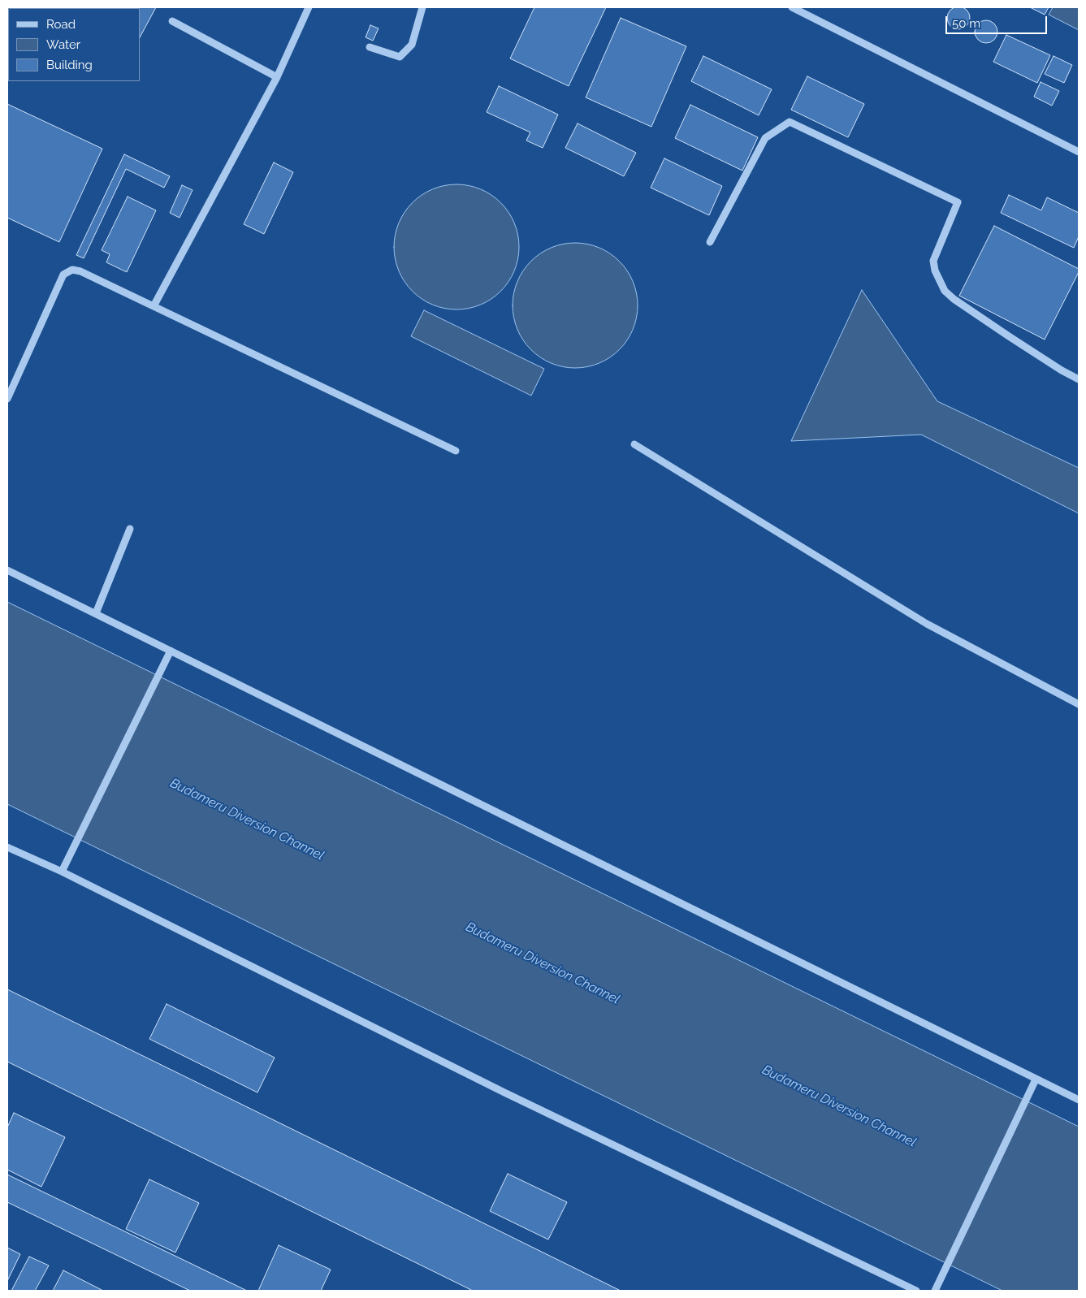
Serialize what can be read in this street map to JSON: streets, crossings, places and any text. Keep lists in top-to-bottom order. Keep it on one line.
{"water":["Budameru Diversion Channel"],"legend":["Road","Water","Building"],"scale_bar":"50 m"}
